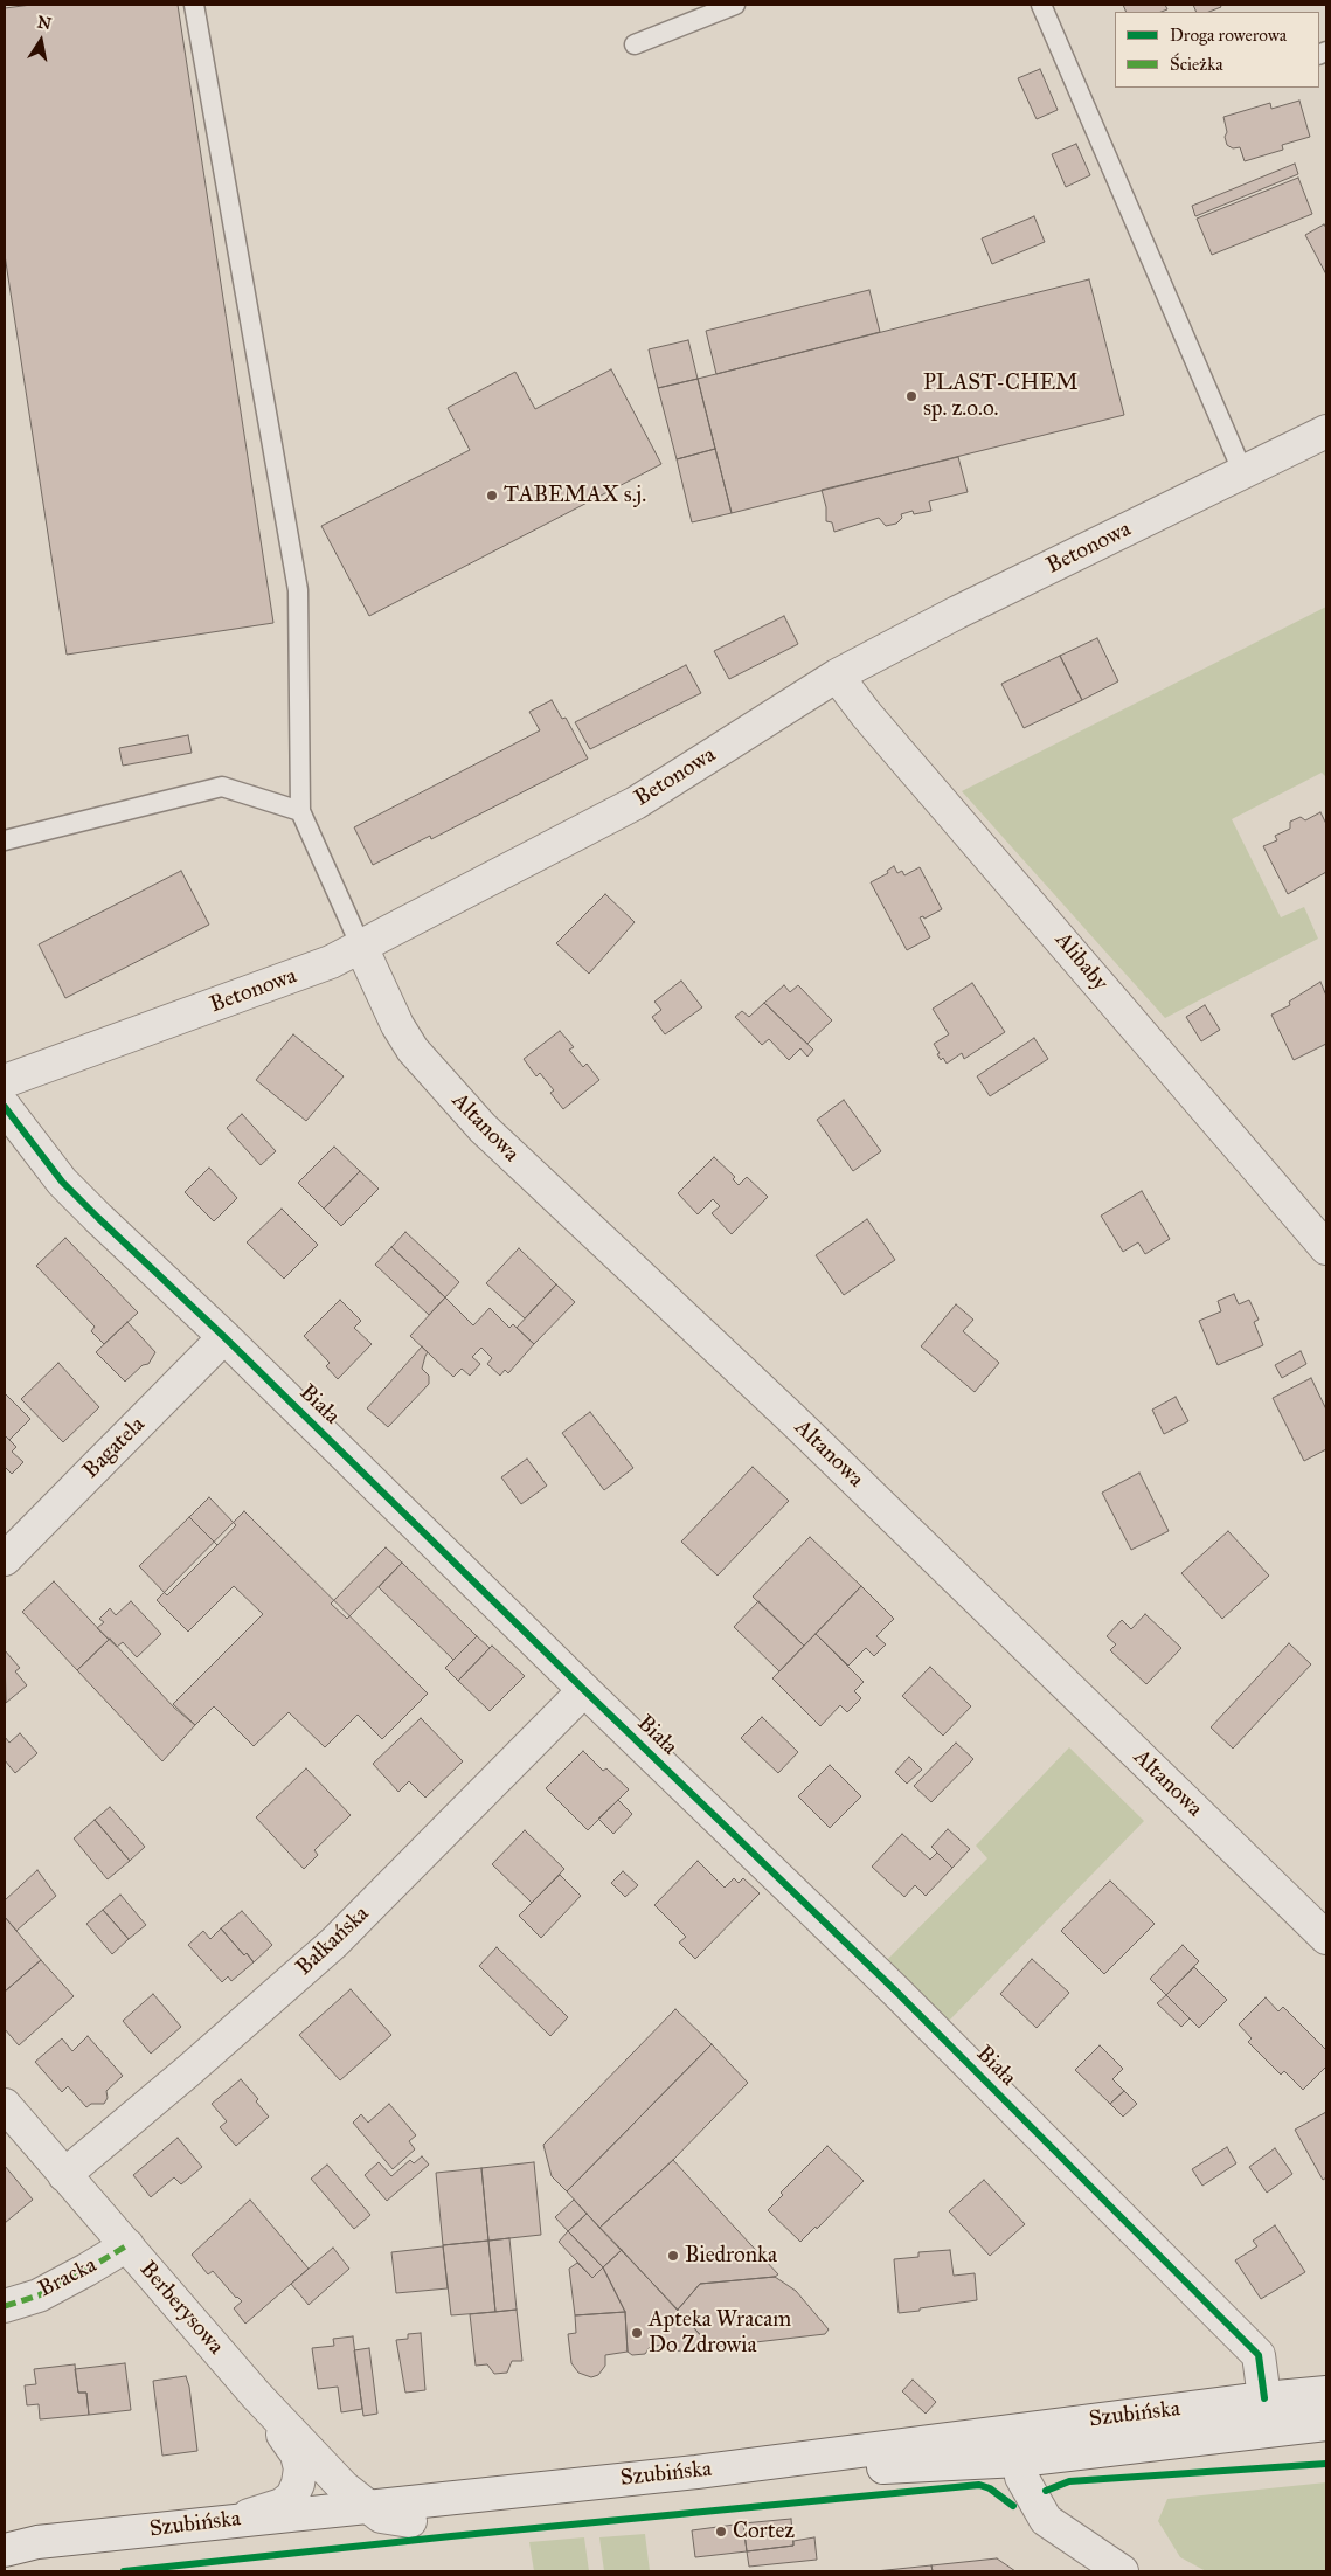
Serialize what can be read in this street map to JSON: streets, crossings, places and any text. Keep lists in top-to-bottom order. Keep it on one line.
{"streets":{"street":["Betonowa","Alibaby","Altanowa","Biała","Bagatela","Bałkańska","Bracka","Berberysowa","Szubińska"]},"crossings":[["Betonowa","Alibaby"],["Betonowa","Altanowa"],["Biała","Bagatela"],["Biała","Bałkańska"],["Biała","Szubińska"],["Bałkańska","Berberysowa"],["Bracka","Berberysowa"],["Berberysowa","Szubińska"]],"places":["PLAST-CHEM sp. z.o.o.","TABEMAX s.j.","Biedronka","Apteka Wracam Do Zdrowia","Cortez"],"legend":["Droga rowerowa","Ścieżka"],"north":"top"}
